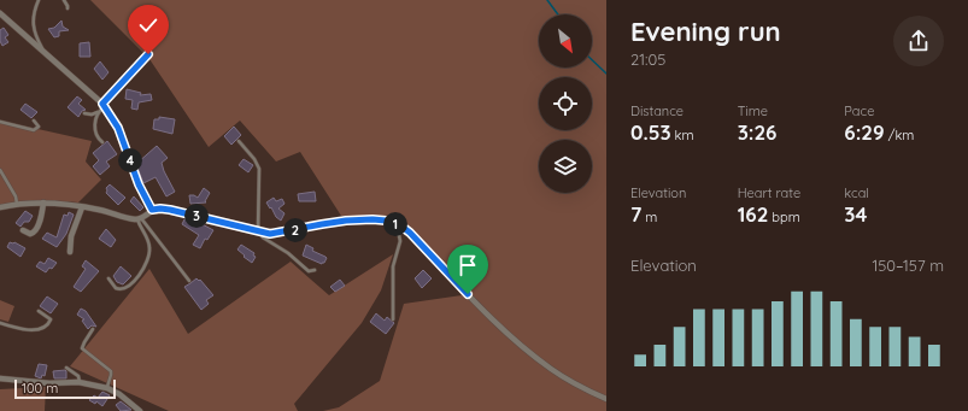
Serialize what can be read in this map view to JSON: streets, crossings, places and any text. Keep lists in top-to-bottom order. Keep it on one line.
{"scale_bar":"100 m","north":"bottom right","page":{"heading":["Evening run","21:05"],"stats":[["Distance","0.53 km"],["Time","3:26"],["Pace","6:29 /km"],["Elevation","7 m"],["Heart rate","162 bpm"],["kcal","34"]],"pins":["4","3","1","2"],"chart":["Elevation","150–157 m"],"scale":"100 m"}}
